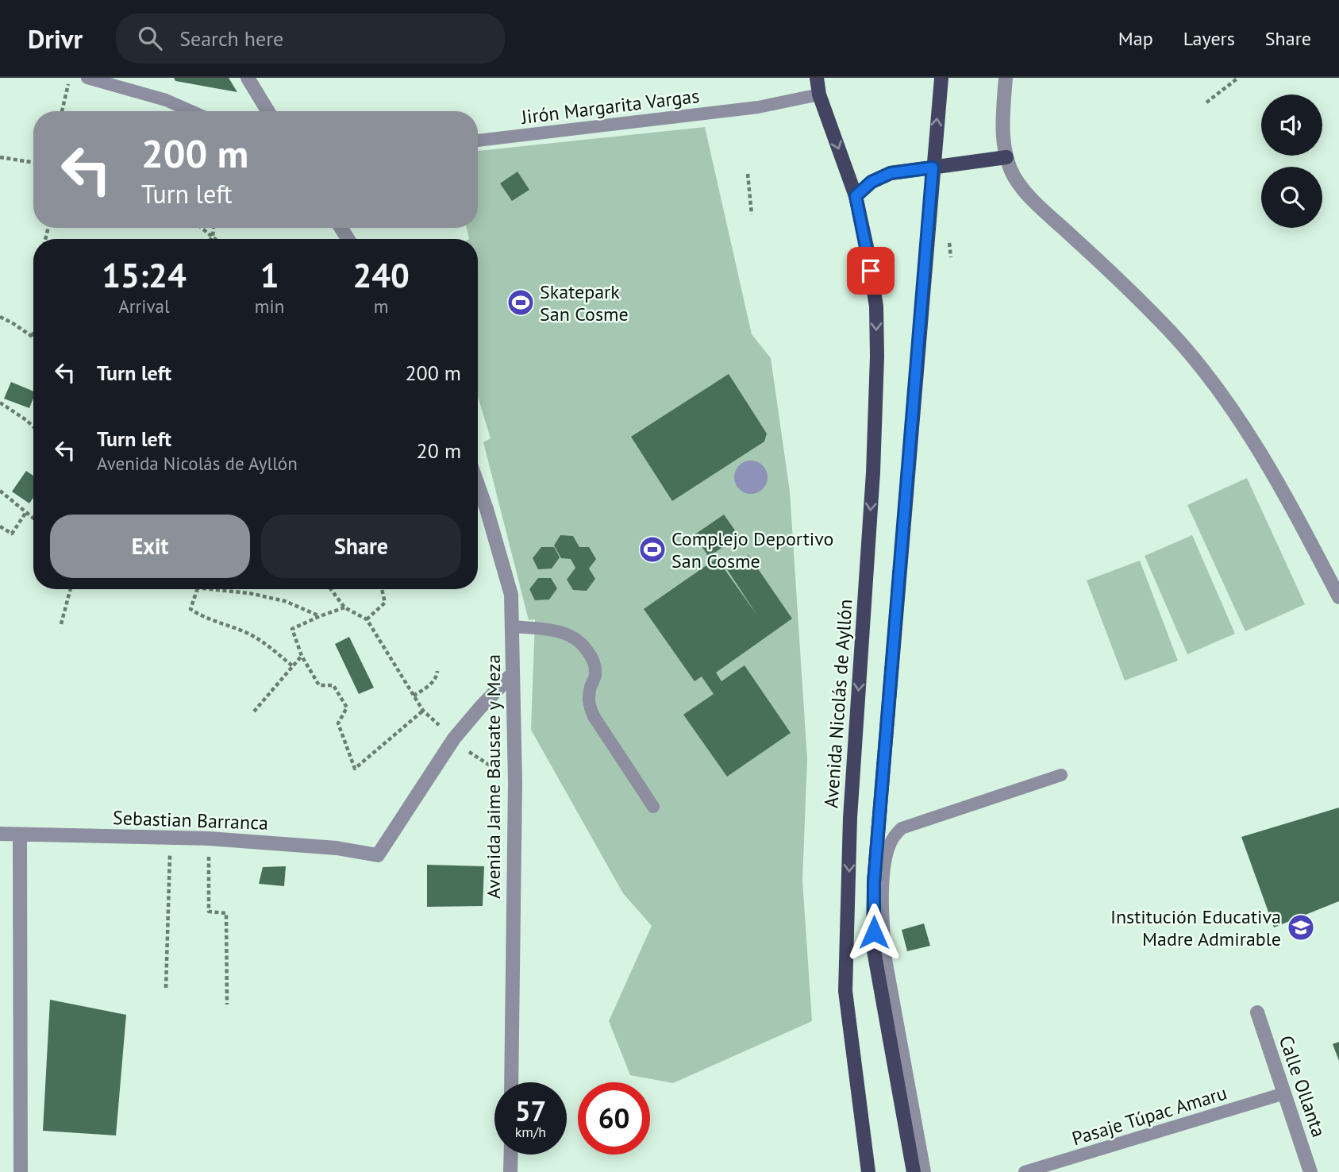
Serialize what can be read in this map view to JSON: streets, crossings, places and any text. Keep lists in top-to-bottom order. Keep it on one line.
{"streets":{"main road":["Avenida Nicolás de Ayllón"],"street":["Avenida Jaime Bausate y Meza","Sebastian Barranca","Calle Ollanta"],"lane":["Jirón Margarita Vargas","Pasaje Túpac Amaru"]},"crossings":[["Jirón Margarita Vargas","Avenida Nicolás de Ayllón"],["Calle Ollanta","Pasaje Túpac Amaru"]],"places":{"sports":["Skatepark San Cosme","Complejo Deportivo San Cosme"],"school or university":["Institución Educativa Madre Admirable"]},"page":{"header":"Drivr","search":"Search here","nav":["Map","Layers","Share"],"turn":["200 m","Turn left"],"eta":["15:24","Arrival","1","min","240","m"],"list":[{"name":"Turn left","value":"200 m"},{"name":"Turn left","note":"Avenida Nicolás de Ayllón","value":"20 m"}],"buttons":["Exit","Share"],"speed":"57 km/h","limit":"60"}}
